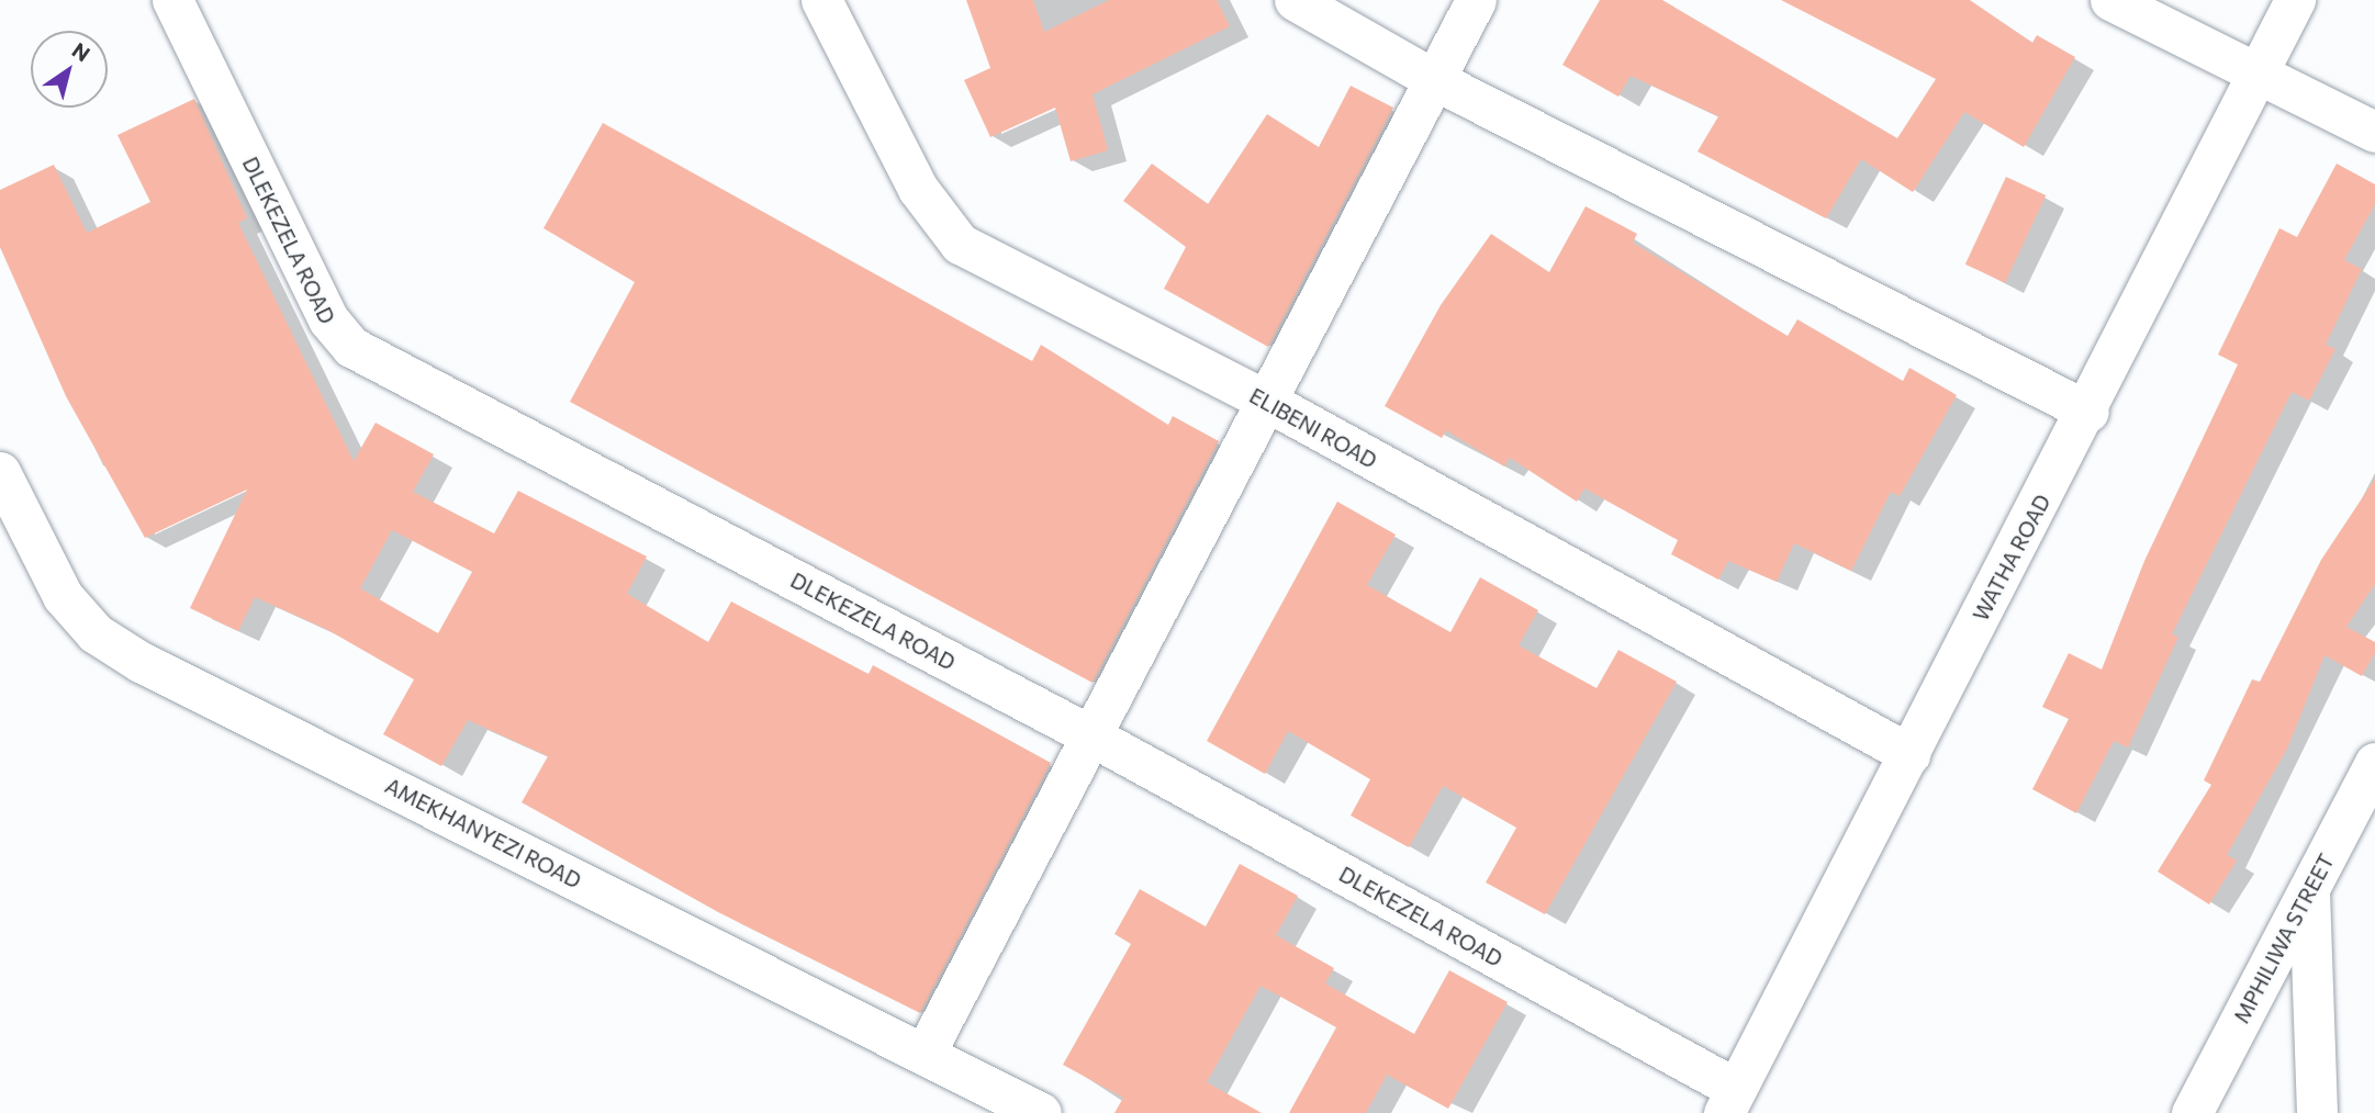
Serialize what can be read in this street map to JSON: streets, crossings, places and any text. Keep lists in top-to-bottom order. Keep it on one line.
{"streets":{"street":["DLEKEZELA ROAD","ELIBENI ROAD","WATHA ROAD","AMEKHANYEZI ROAD","MPHILIWA STREET"]},"crossings":[["DLEKEZELA ROAD","WATHA ROAD"],["ELIBENI ROAD","WATHA ROAD"]],"north":"top right"}
